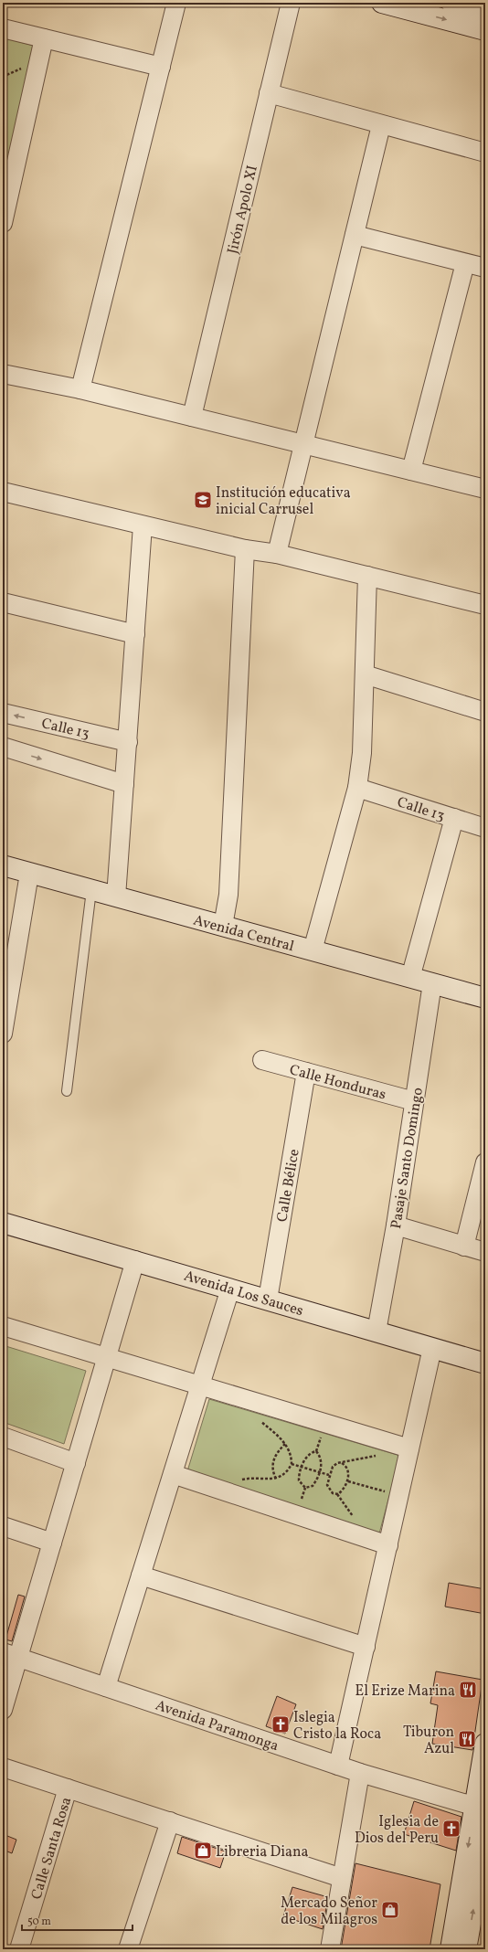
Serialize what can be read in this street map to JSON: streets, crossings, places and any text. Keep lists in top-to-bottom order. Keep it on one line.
{"streets":{"street":["Jirón Apolo XI","Calle 13","Avenida Central","Calle Honduras","Pasaje Santo Domingo","Calle Bélice","Avenida Los Sauces","Avenida Paramonga","Calle Santa Rosa"]},"crossings":[["Avenida Central","Pasaje Santo Domingo"],["Calle Honduras","Pasaje Santo Domingo"],["Calle Honduras","Calle Bélice"],["Pasaje Santo Domingo","Avenida Los Sauces"],["Calle Bélice","Avenida Los Sauces"]],"places":{"school or university":["Institución educativa inicial Carrusel"],"restaurant":["El Erize Marina","Tiburon Azul"],"church":["Islegia Cristo la Roca","Iglesia de Dios del Peru"],"shop":["Libreria Diana","Mercado Señor de los Milagros"]},"scale_bar":"50 m"}
